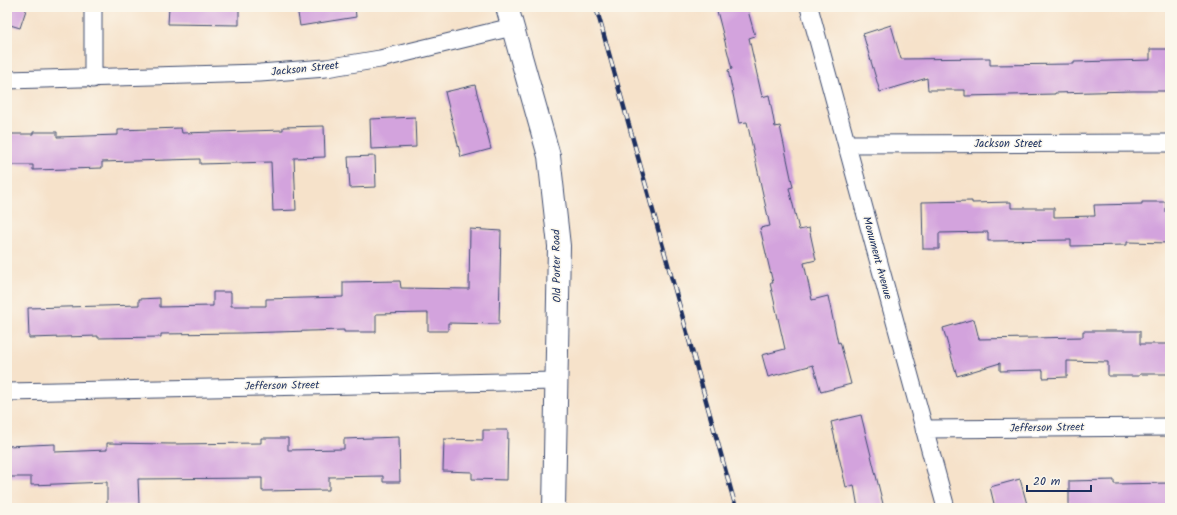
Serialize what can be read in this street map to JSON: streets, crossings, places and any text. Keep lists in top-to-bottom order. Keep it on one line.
{"streets":{"street":["Jackson Street","Monument Avenue","Old Porter Road","Jefferson Street"]},"crossings":[["Jackson Street","Monument Avenue"],["Jackson Street","Old Porter Road"],["Monument Avenue","Jefferson Street"],["Old Porter Road","Jefferson Street"]],"scale_bar":"20 m"}
